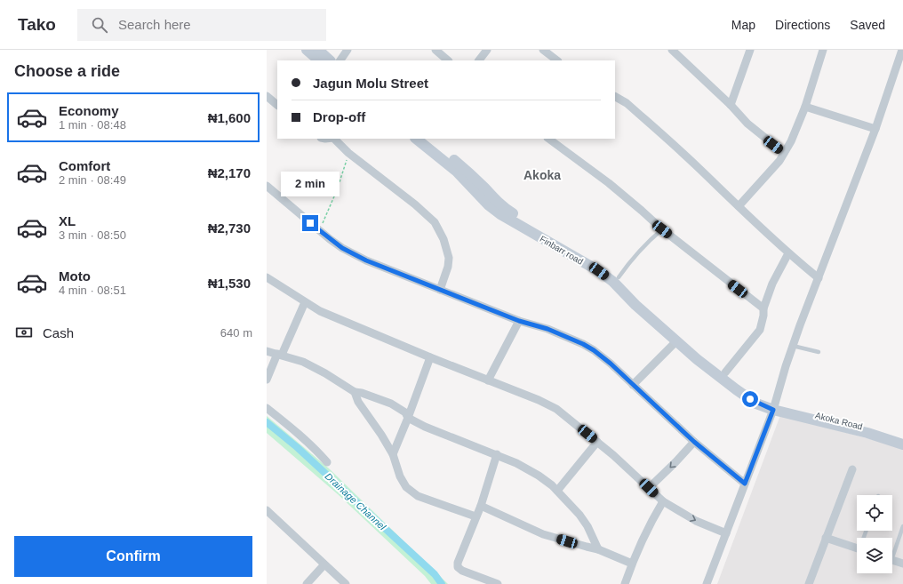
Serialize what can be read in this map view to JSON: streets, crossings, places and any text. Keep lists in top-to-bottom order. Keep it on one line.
{"streets":{"main road":["Finbarr road","Akoka Road"]},"districts":["Akoka"],"water":["Drainage Channel"],"page":{"header":"Tako","search":"Search here","nav":["Map","Directions","Saved"],"heading":"Choose a ride","banner":["Jagun Molu Street","Drop-off"],"list":[{"name":"Economy","note":"1 min · 08:48","value":"₦1,600"},{"name":"Comfort","note":"2 min · 08:49","value":"₦2,170"},{"name":"XL","note":"3 min · 08:50","value":"₦2,730"},{"name":"Moto","note":"4 min · 08:51","value":"₦1,530"}],"bubble":"2 min","pay":["Cash","640 m"],"buttons":"Confirm"}}
